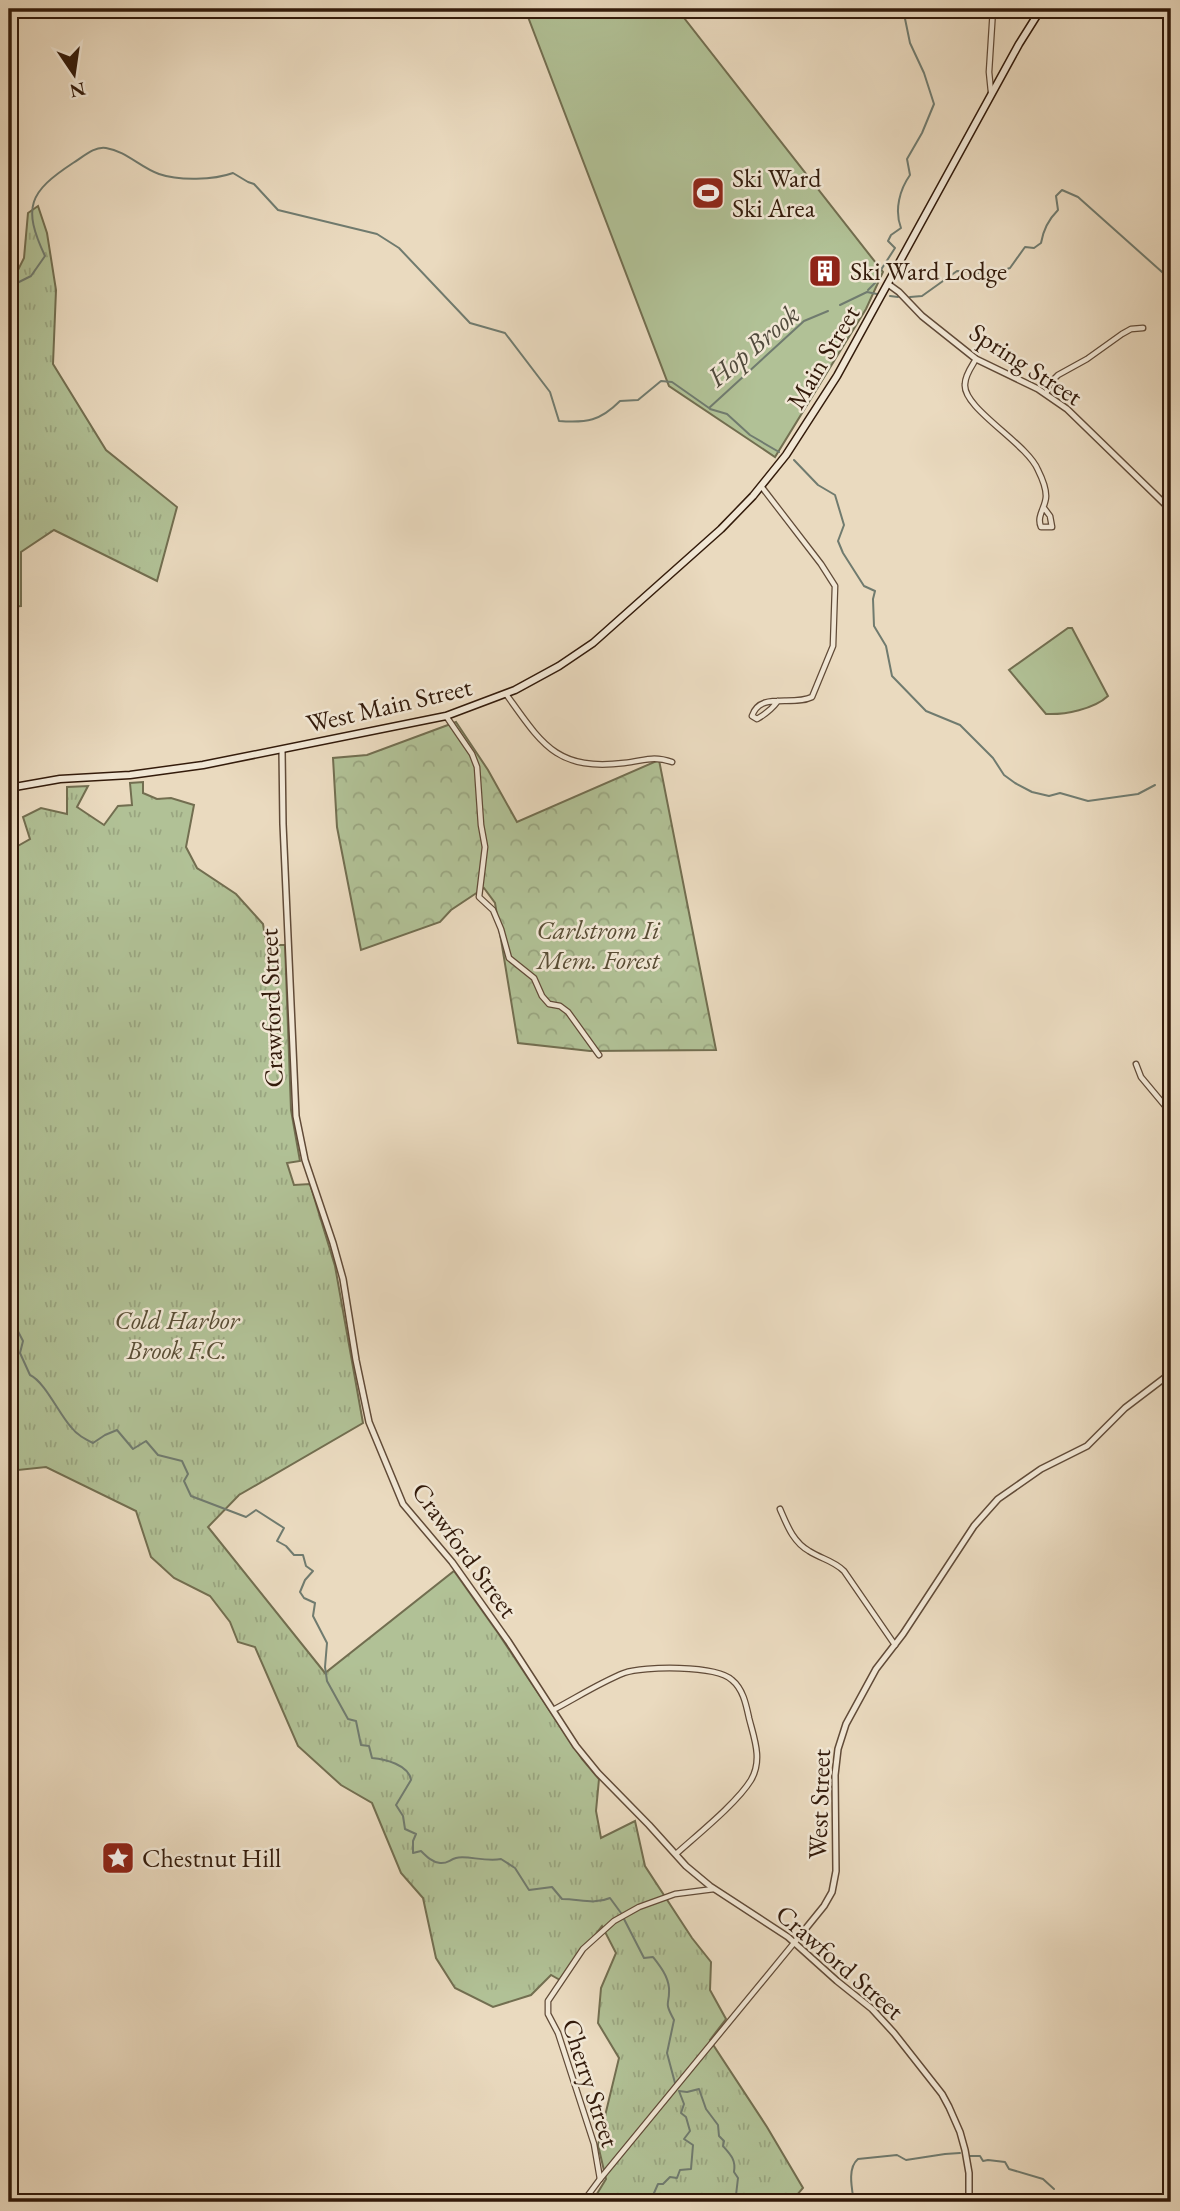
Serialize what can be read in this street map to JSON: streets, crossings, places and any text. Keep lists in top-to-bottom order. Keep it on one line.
{"streets":{"main road":["Main Street","West Main Street"],"street":["Spring Street","Crawford Street","West Street","Cherry Street"]},"crossings":[["Main Street","Spring Street"],["Main Street","West Main Street"],["West Main Street","Crawford Street"],["Crawford Street","West Street"],["Crawford Street","Cherry Street"],["West Street","Cherry Street"]],"water":["Hop Brook"],"parks":["Carlstrom Ii Mem. Forest","Cold Harbor Brook F.C."],"places":{"sports":["Ski Ward Ski Area"],"building":["Ski Ward Lodge"],"place":["Chestnut Hill"]},"north":"bottom"}
